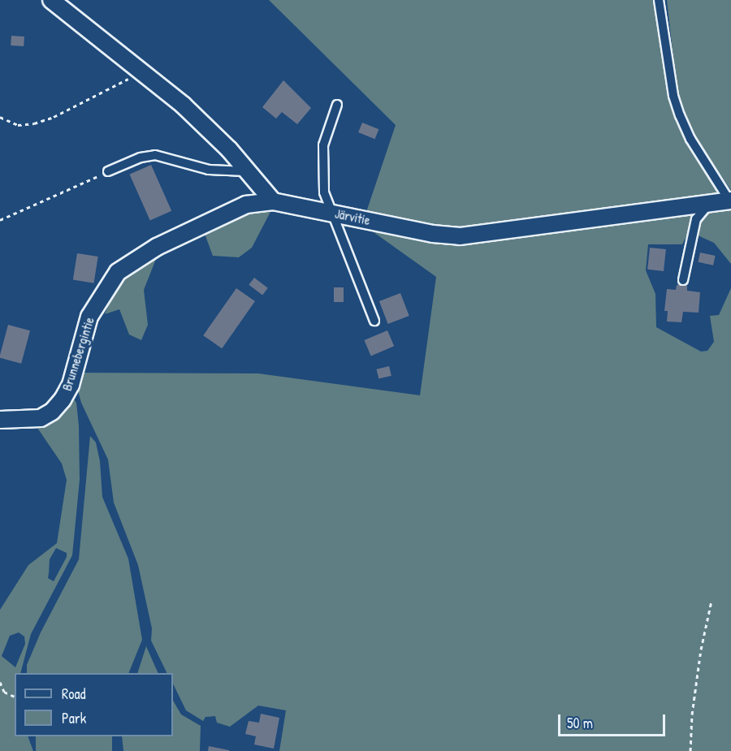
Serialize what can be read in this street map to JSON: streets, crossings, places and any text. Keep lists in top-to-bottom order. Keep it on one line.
{"streets":{"street":["Järvitie","Brunnebergintie"]},"crossings":[["Järvitie","Brunnebergintie"]],"legend":["Road","Park"],"scale_bar":"50 m"}
